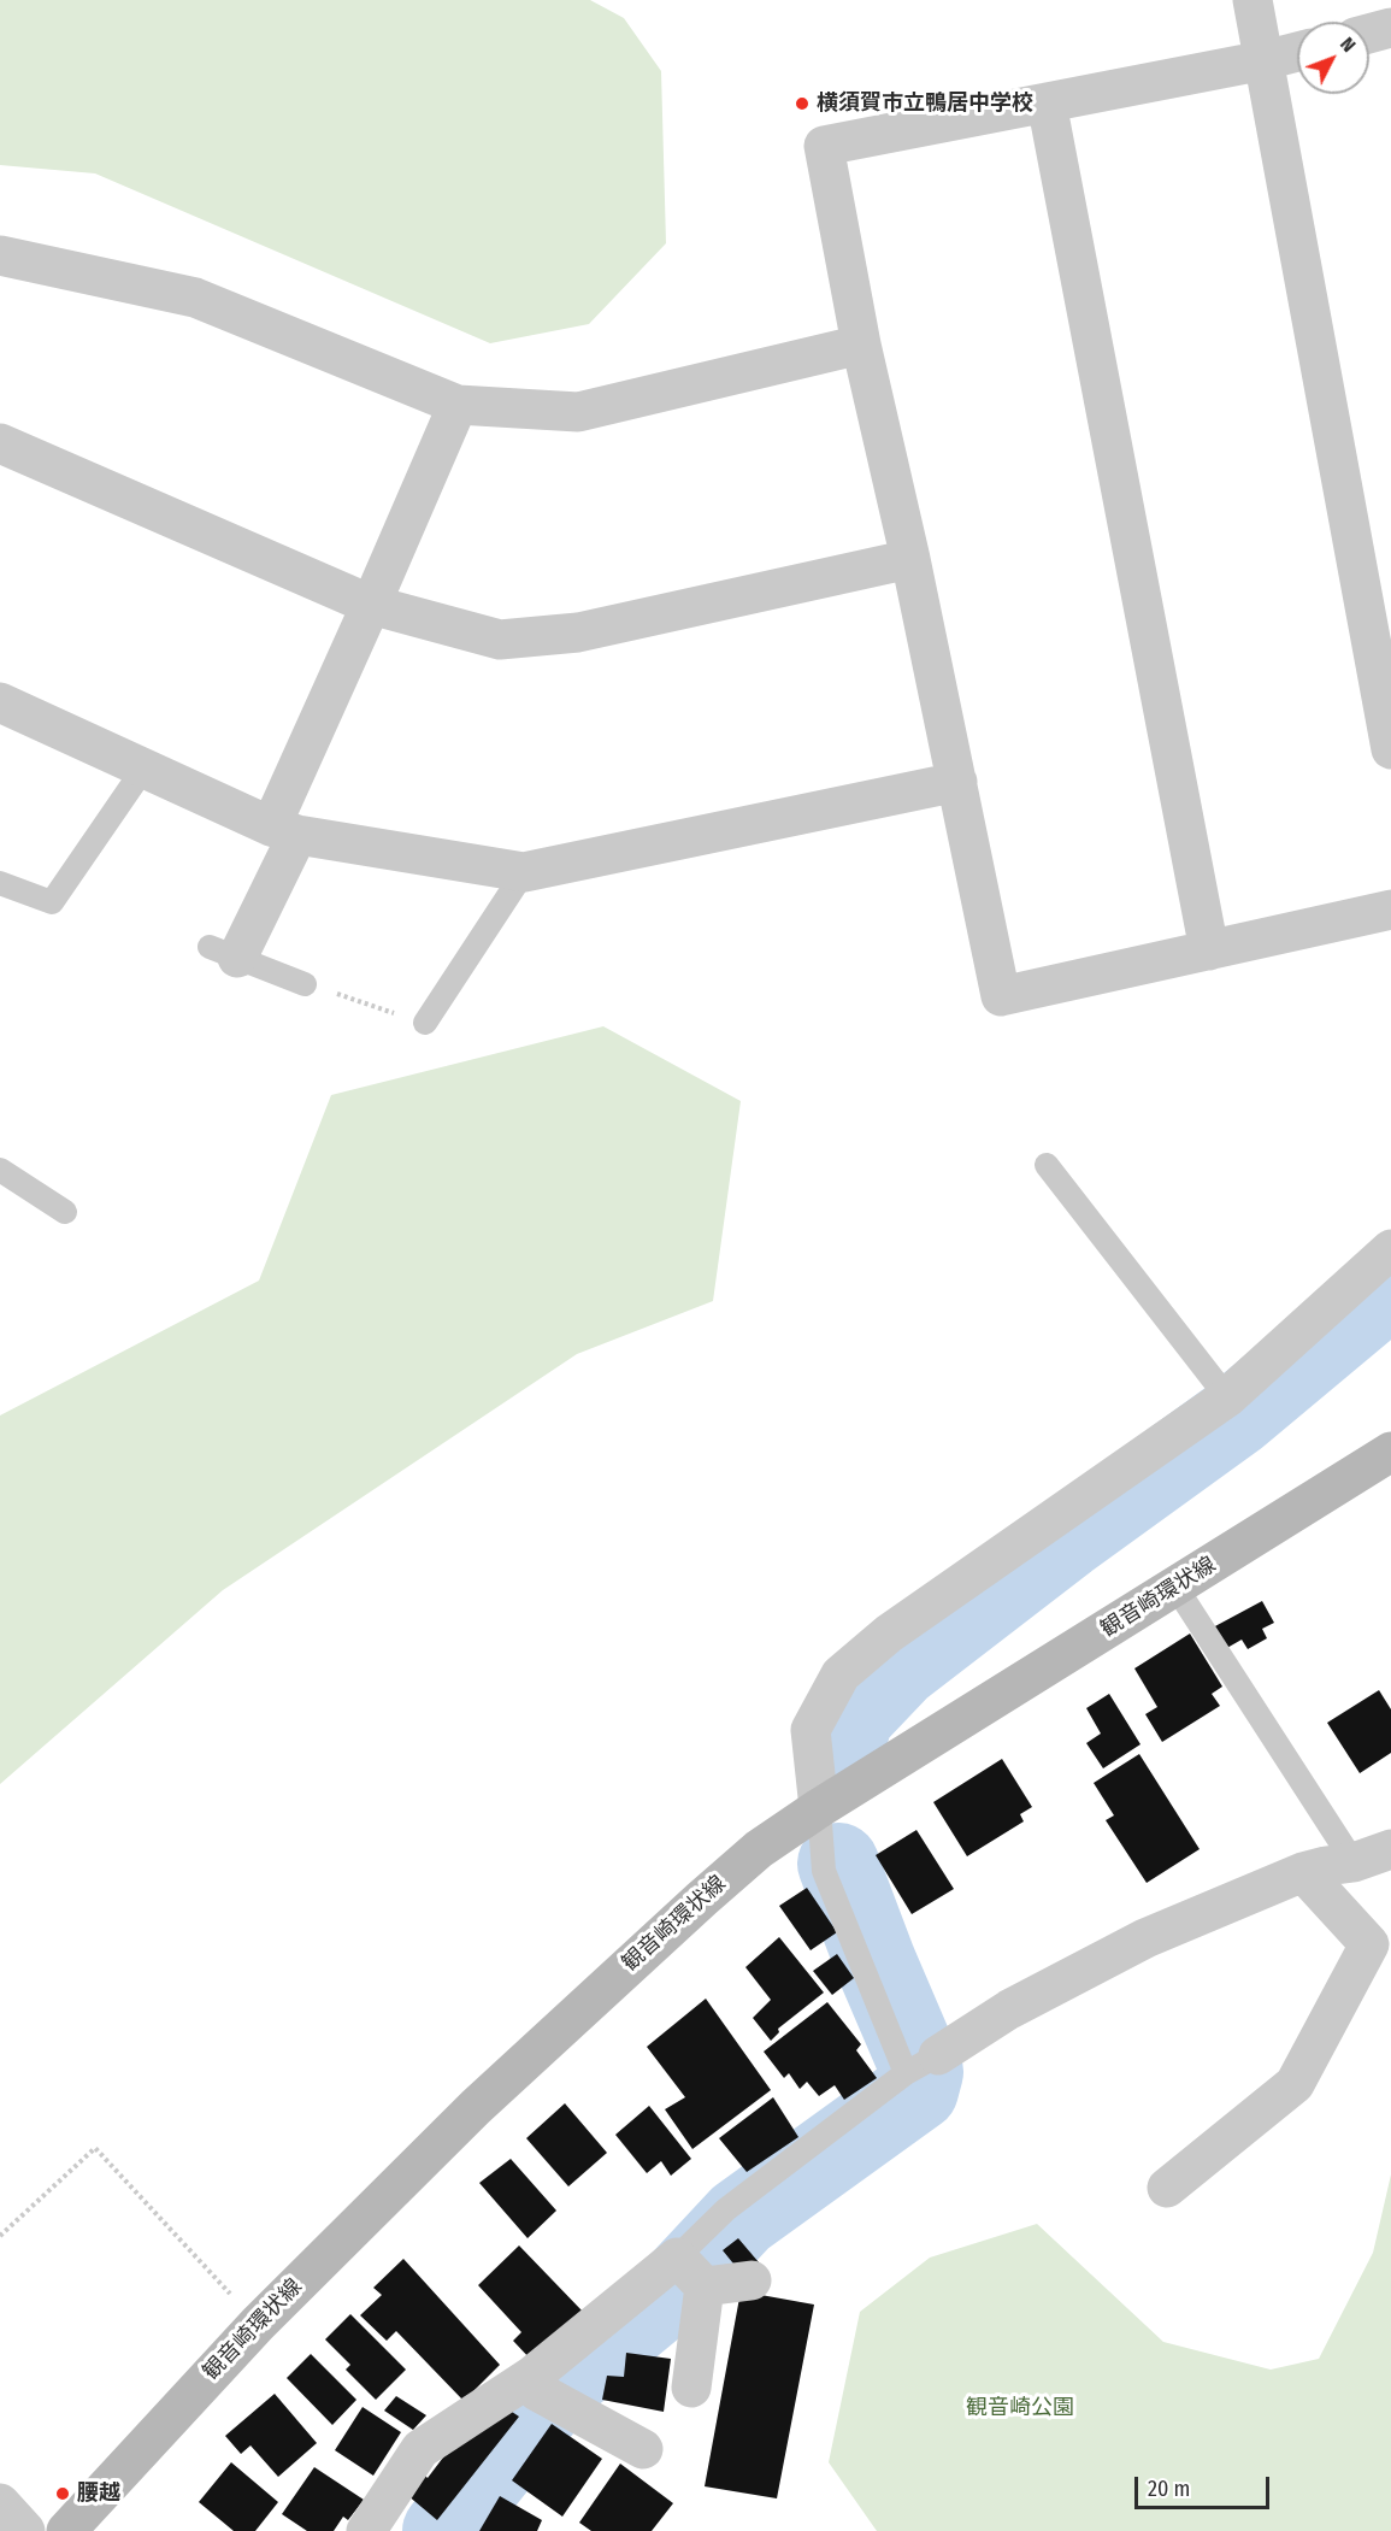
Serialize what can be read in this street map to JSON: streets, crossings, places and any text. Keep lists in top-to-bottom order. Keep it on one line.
{"streets":{"main road":["観音崎環状線"]},"parks":["観音崎公園"],"places":["横須賀市立鴨居中学校","腰越"],"scale_bar":"20 m","north":"top right"}
